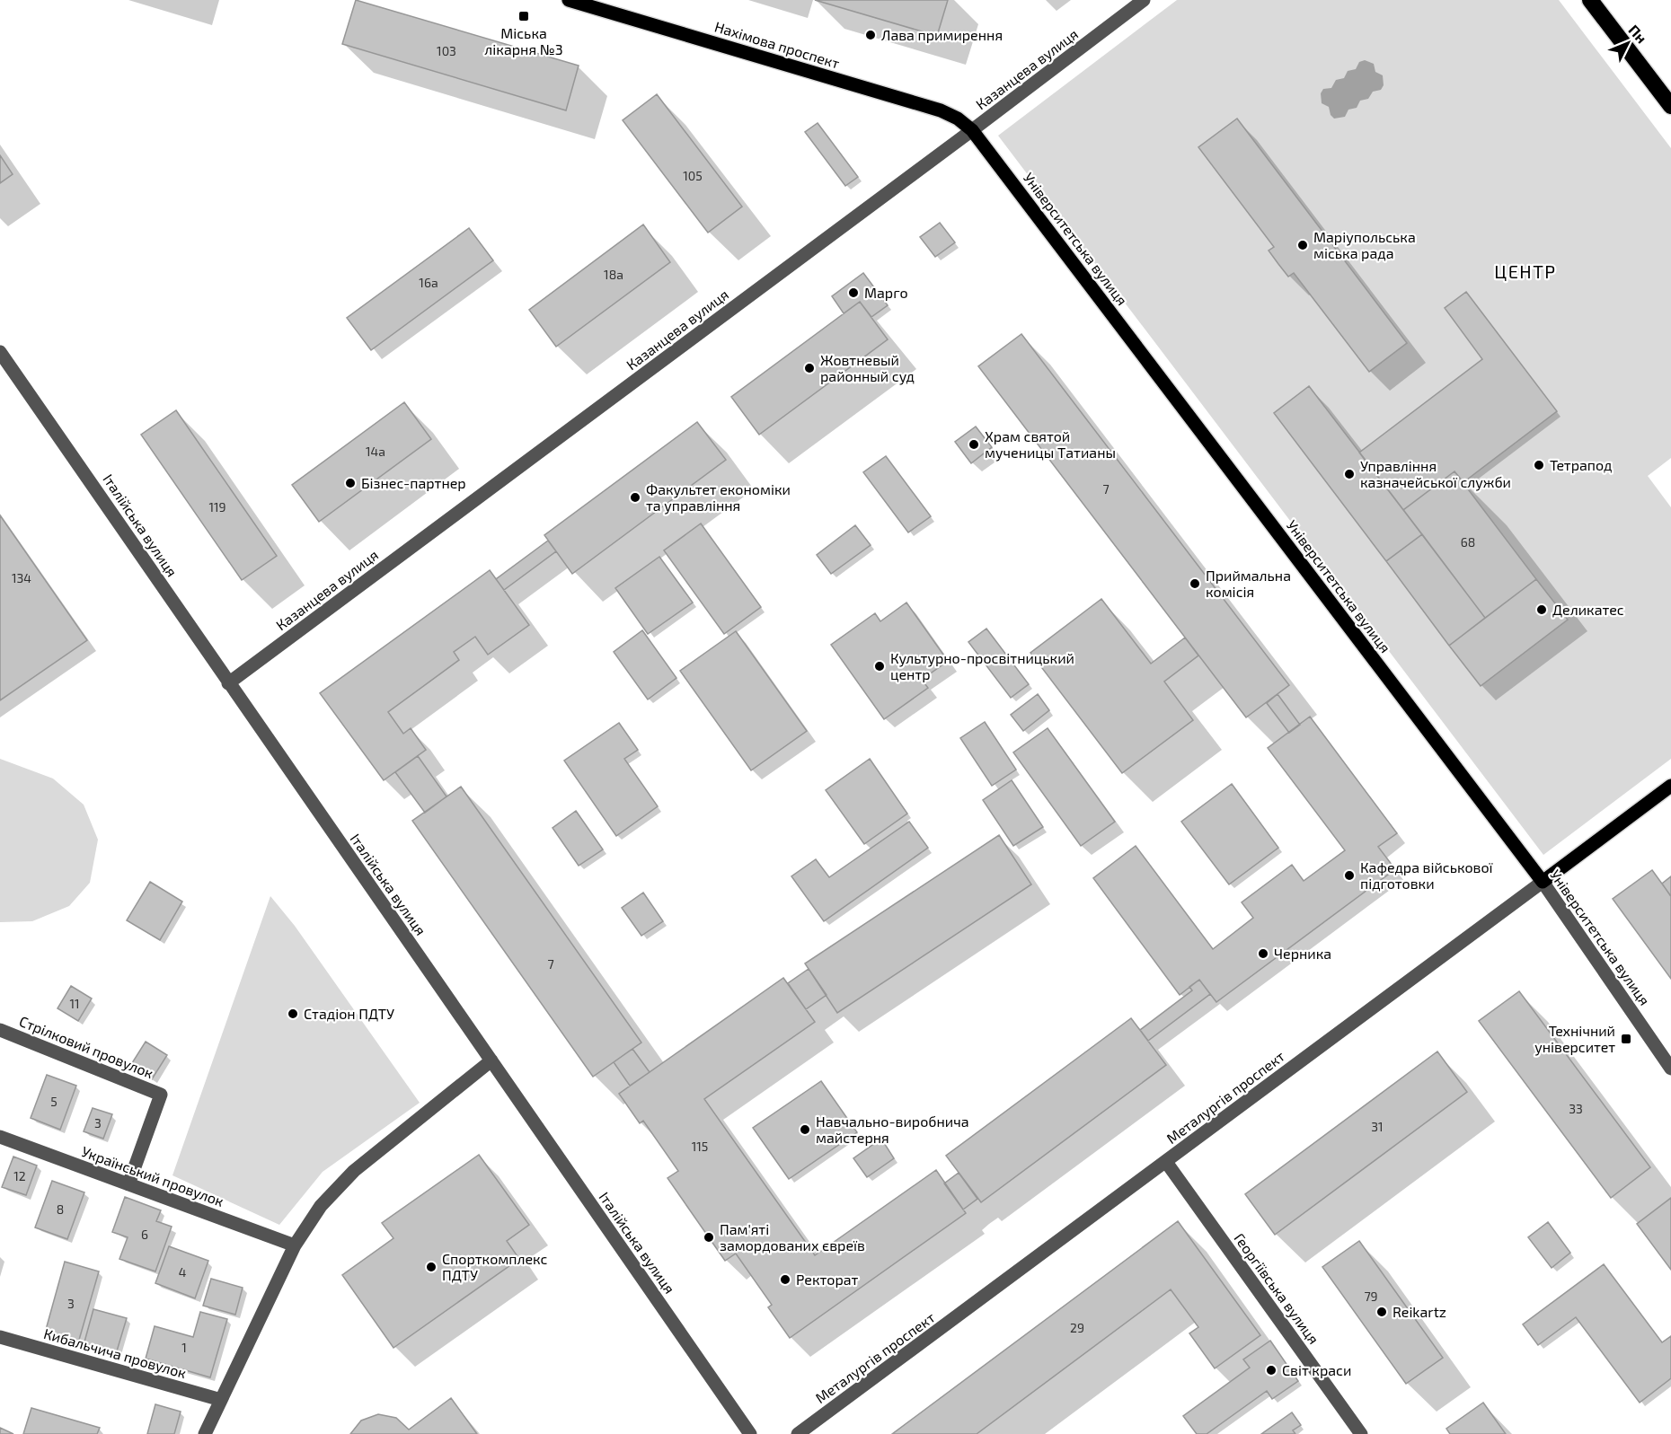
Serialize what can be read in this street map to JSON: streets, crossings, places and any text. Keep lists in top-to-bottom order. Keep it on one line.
{"streets":{"main road":["Нахімова проспект","Університетська вулиця","Металургів проспект"],"street":["Казанцева вулиця","Італійська вулиця","Стрілковий провулок","Український провулок","Георгіївська вулиця","Кибальчича провулок"]},"crossings":[["Нахімова проспект","Казанцева вулиця"],["Нахімова проспект","Університетська вулиця"],["Казанцева вулиця","Університетська вулиця"],["Казанцева вулиця","Італійська вулиця"],["Університетська вулиця","Металургів проспект"],["Стрілковий провулок","Український провулок"],["Металургів проспект","Георгіївська вулиця"]],"districts":["ЦЕНТР"],"places":{"transit":["Міська лікарня №3","Технічний університет"],"other":["Лава примирення","Маріупольська міська рада","Марго","Жовтневый районный суд","Храм святой мученицы Татианы","Тетрапод","Управління казначейської служби","Бізнес-партнер","Факультет економіки та управління","Приймальна комісія","Деликатес","Культурно-просвітницький центр","Кафедра військової підготовки","Черника","Стадіон ПДТУ","Навчально-виробнича майстерня","Пам'яті замордованих євреїв","Спорткомплекс ПДТУ","Ректорат","Reikartz","Свiт краси"]},"house_numbers":["103","105","18а","16а","14а","7","119","68","134","7","11","5","33","3","31","115","12","8","6","4","79","3","29","1"],"north":"top right"}
